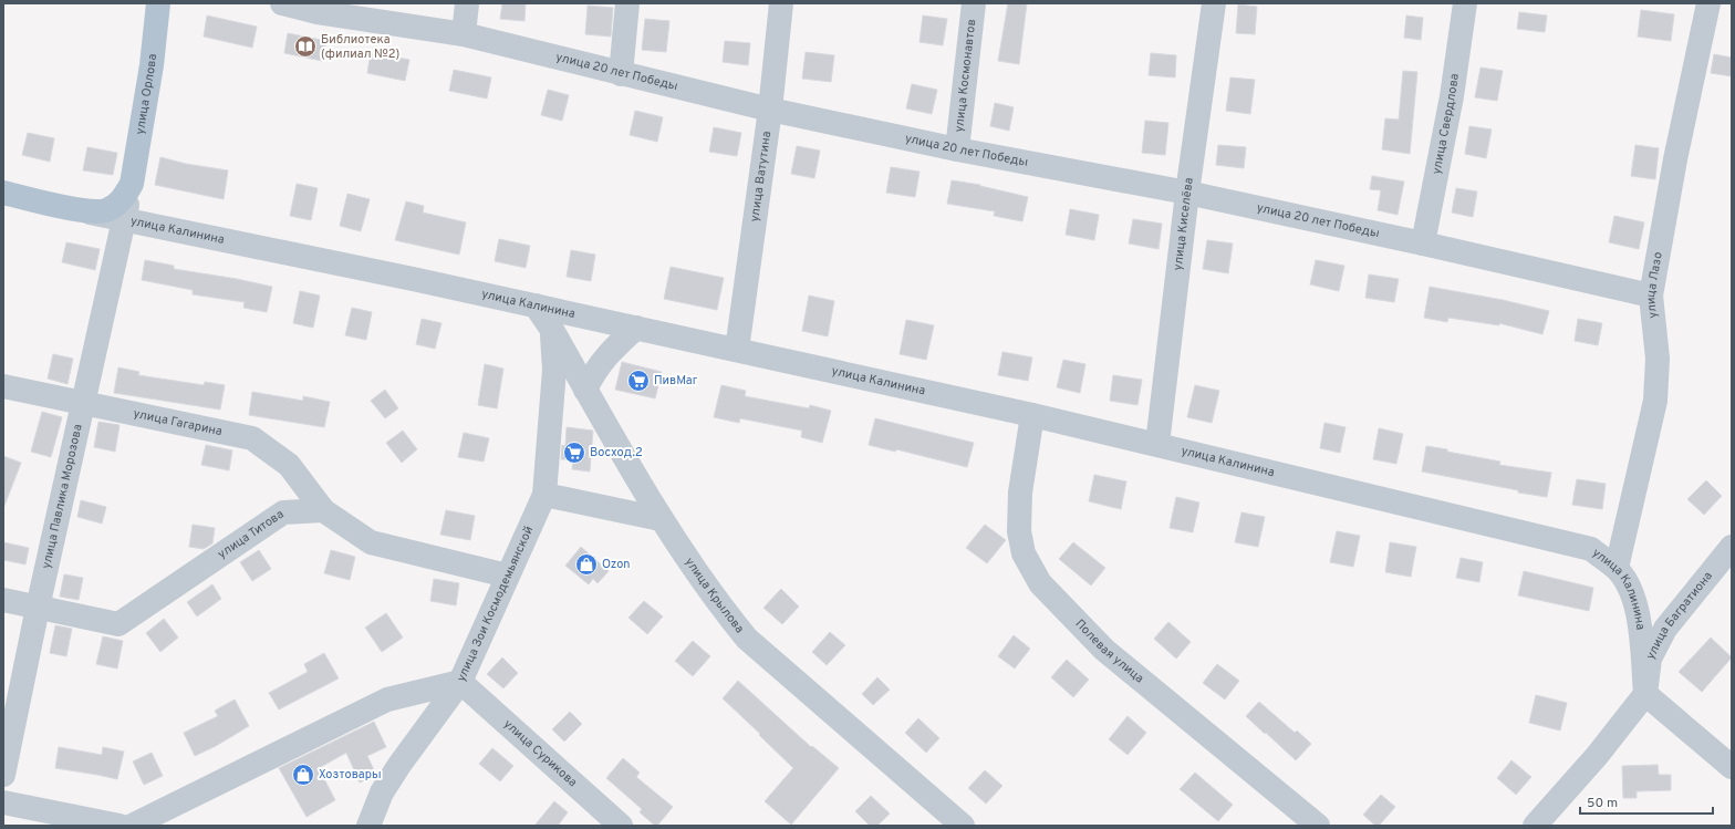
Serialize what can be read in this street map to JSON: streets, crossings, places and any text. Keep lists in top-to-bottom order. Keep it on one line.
{"streets":{"main road":["улица Орлова","улица Калинина"],"street":["улица 20 лет Победы","улица Космонавтов","улица Свердлова","улица Ватутина","улица Киселёва","улица Лазо","улица Гагарина","улица Павлика Морозова","улица Титова","улица Крылова","улица Зои Космодемьянской","улица Багратиона","Полевая улица","улица Сурикова"]},"crossings":[["улица 20 лет Победы","улица Космонавтов"],["улица 20 лет Победы","улица Свердлова"],["улица 20 лет Победы","улица Ватутина"],["улица 20 лет Победы","улица Киселёва"],["улица 20 лет Победы","улица Лазо"],["улица Орлова","улица Павлика Морозова"],["улица Ватутина","улица Калинина"],["улица Киселёва","улица Калинина"],["улица Калинина","улица Лазо"],["улица Калинина","улица Павлика Морозова"],["улица Калинина","улица Крылова"],["улица Калинина","улица Багратиона"],["улица Калинина","Полевая улица"],["улица Гагарина","улица Павлика Морозова"],["улица Гагарина","улица Титова"],["улица Павлика Морозова","улица Титова"],["улица Крылова","улица Зои Космодемьянской"],["улица Зои Космодемьянской","улица Сурикова"]],"places":{"library":["Библиотека (филиал №2)"],"supermarket":["ПивМаг","Восход.2"],"shop":["Ozon","Хозтовары"]},"scale_bar":"50 m"}
